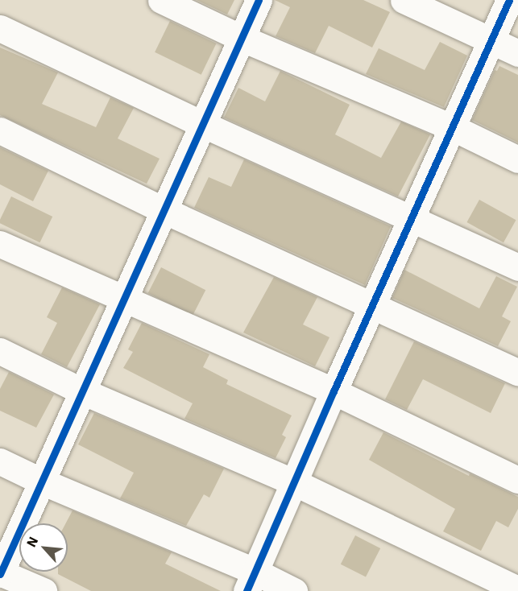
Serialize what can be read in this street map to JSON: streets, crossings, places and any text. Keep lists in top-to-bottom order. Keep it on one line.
{"north":"top left"}
